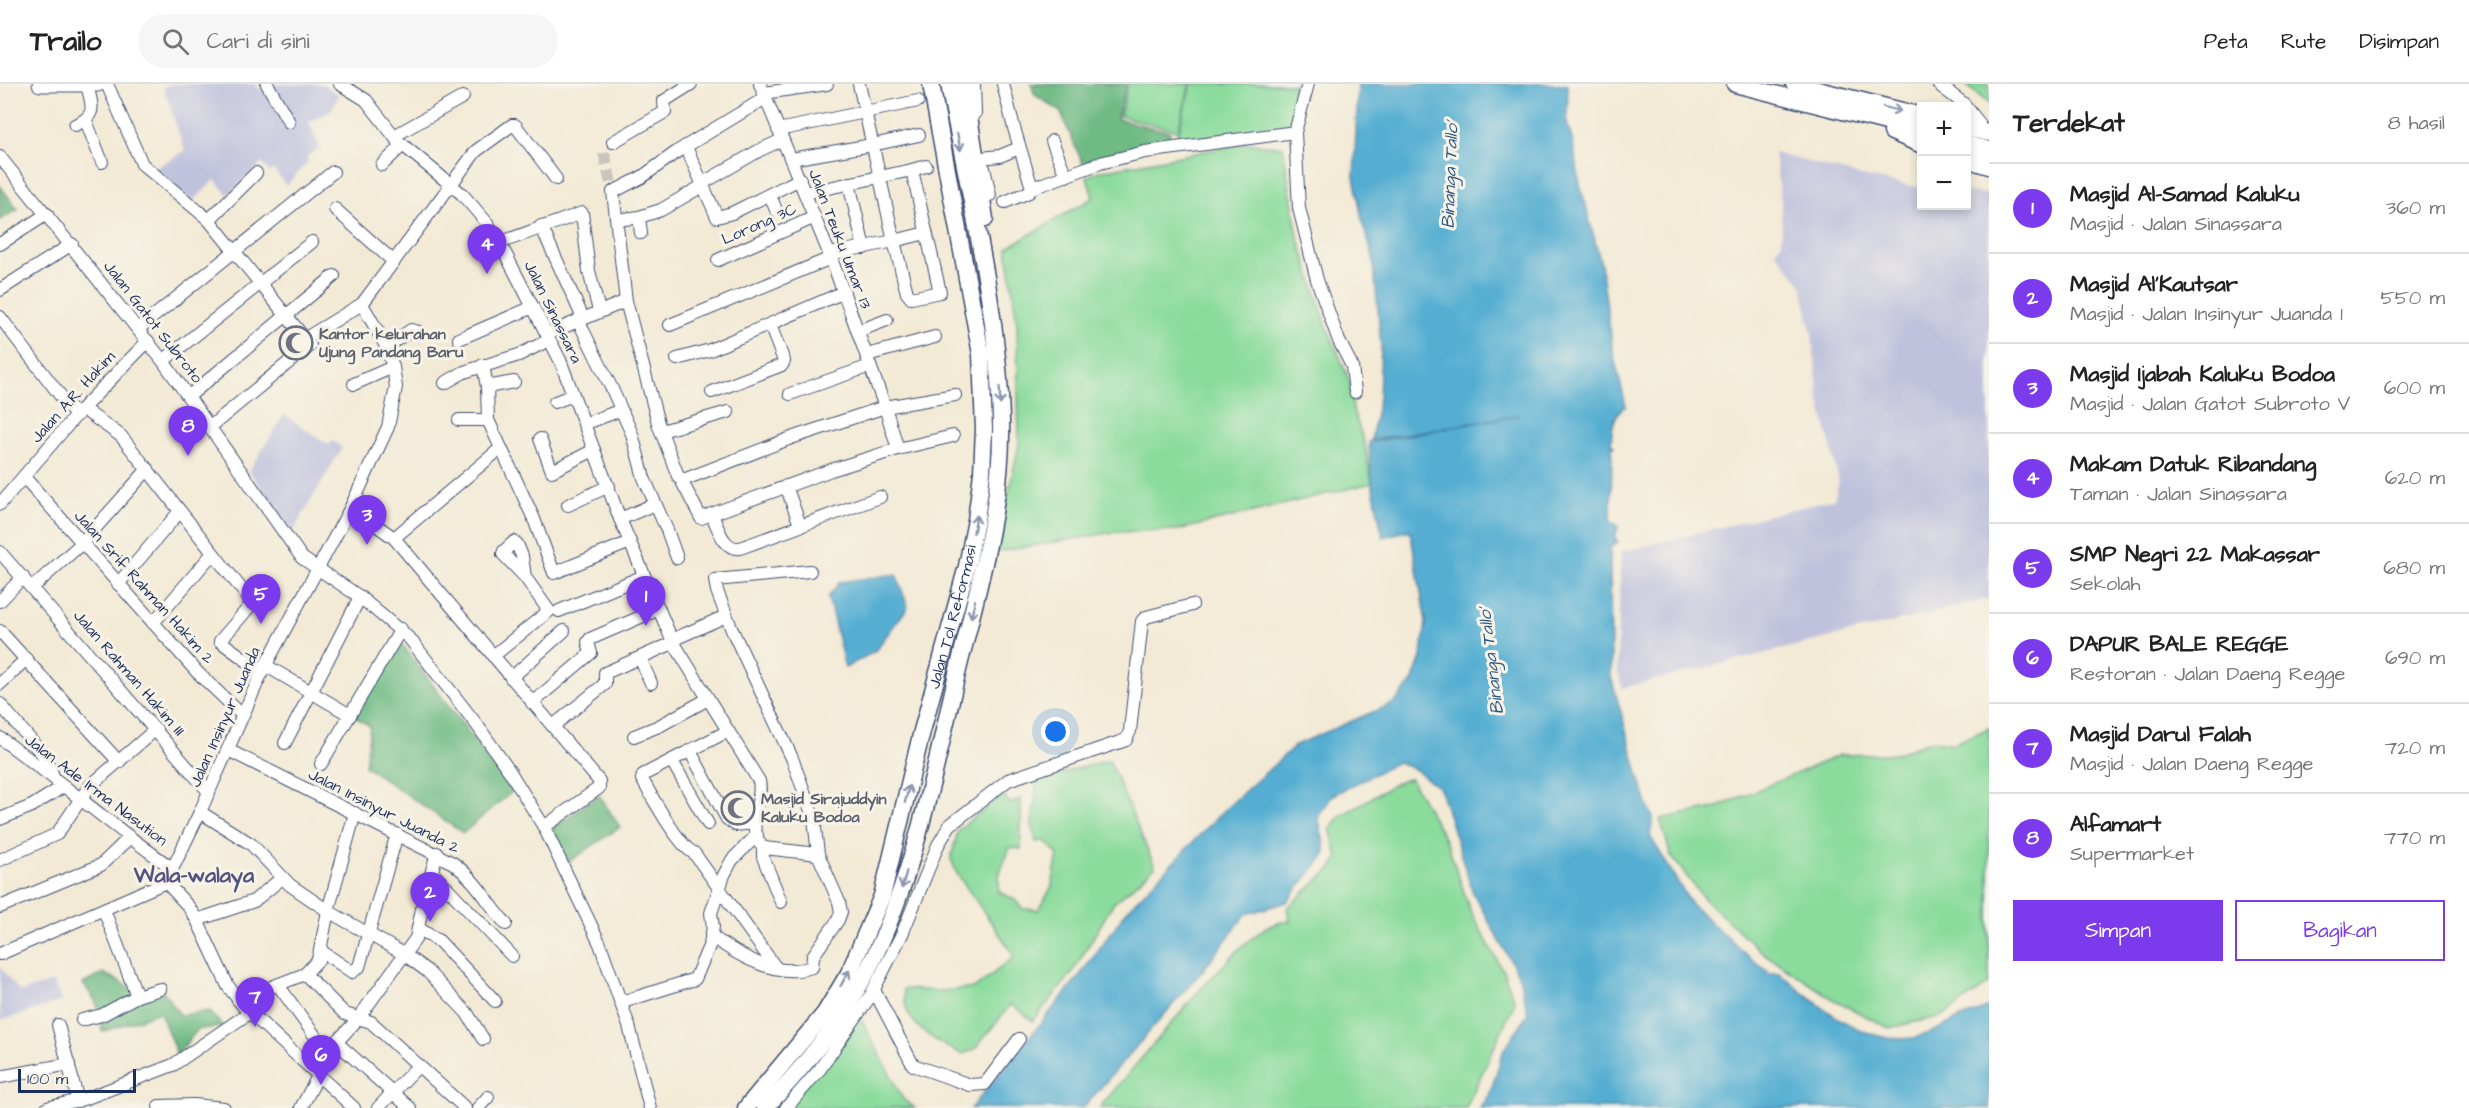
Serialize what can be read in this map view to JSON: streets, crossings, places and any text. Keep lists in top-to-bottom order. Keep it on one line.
{"streets":{"highway":["Jalan Tol Reformasi"],"street":["Lorong 3C","Jalan Teuku Umar 13","Jalan Sinassara","Jalan Gatot Subroto","Jalan A.R. Hakim","Jalan Srif Rahman Hakim 2","Jalan Rahman Hakim III","Jalan Insinyur Juanda","Jalan Ade Irma Nasution","Jalan Insinyur Juanda 2"]},"crossings":[["Lorong 3C","Jalan Teuku Umar 13"],["Jalan Gatot Subroto","Jalan A.R. Hakim"],["Jalan Gatot Subroto","Jalan Insinyur Juanda"],["Jalan A.R. Hakim","Jalan Srif Rahman Hakim 2"],["Jalan Srif Rahman Hakim 2","Jalan Insinyur Juanda"],["Jalan Rahman Hakim III","Jalan Insinyur Juanda"],["Jalan Insinyur Juanda","Jalan Ade Irma Nasution"],["Jalan Insinyur Juanda","Jalan Insinyur Juanda 2"]],"districts":["Wala-walaya"],"water":["Binanga Tallo'"],"places":{"mosque":["Kantor kelurahan Ujung Pandang Baru","Masjid Sirajuddyin Kaluku Bodoa"]},"scale_bar":"100 m","page":{"header":"Trailo","search":"Cari di sini","nav":["Peta","Rute","Disimpan"],"heading":["Terdekat","8 hasil"],"map_buttons":["+","−"],"list":[{"mark":"1","name":"Masjid Al-Samad Kaluku","note":"Masjid · Jalan Sinassara","value":"360 m"},{"mark":"2","name":"Masjid Al'Kautsar","note":"Masjid · Jalan Insinyur Juanda 1","value":"550 m"},{"mark":"3","name":"Masjid Ijabah Kaluku Bodoa","note":"Masjid · Jalan Gatot Subroto V","value":"600 m"},{"mark":"4","name":"Makam Datuk Ribandang","note":"Taman · Jalan Sinassara","value":"620 m"},{"mark":"5","name":"SMP Negri 22 Makassar","note":"Sekolah","value":"680 m"},{"mark":"6","name":"DAPUR BALE REGGE","note":"Restoran · Jalan Daeng Regge","value":"690 m"},{"mark":"7","name":"Masjid Darul Falah","note":"Masjid · Jalan Daeng Regge","value":"720 m"},{"mark":"8","name":"Alfamart","note":"Supermarket","value":"770 m"}],"pins":["4","8","3","5","1","2","7","6"],"buttons":["Simpan","Bagikan"],"scale":"100 m"}}
